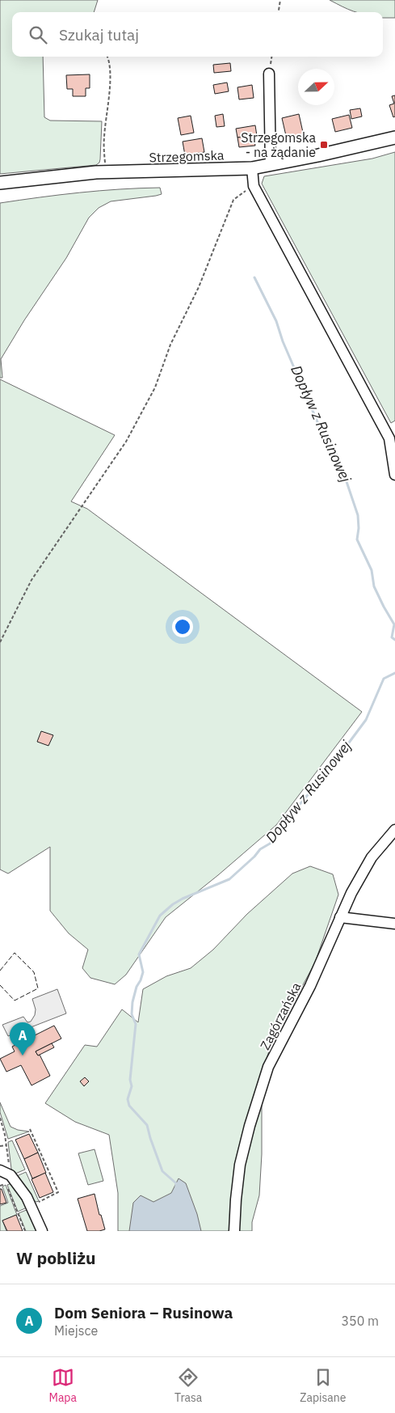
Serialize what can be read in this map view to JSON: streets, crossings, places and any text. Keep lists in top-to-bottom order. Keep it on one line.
{"streets":{"main road":["Strzegomska"],"street":["Zagórzańska"]},"water":["Dopływ z Rusinowej"],"places":{"transit":["Strzegomska - na żądanie"]},"north":"right","page":{"search":"Szukaj tutaj","pins":"A","heading":"W pobliżu","list":[{"mark":"A","name":"Dom Seniora – Rusinowa","note":"Miejsce","value":"350 m"}],"nav":["Mapa","Trasa","Zapisane"]}}
